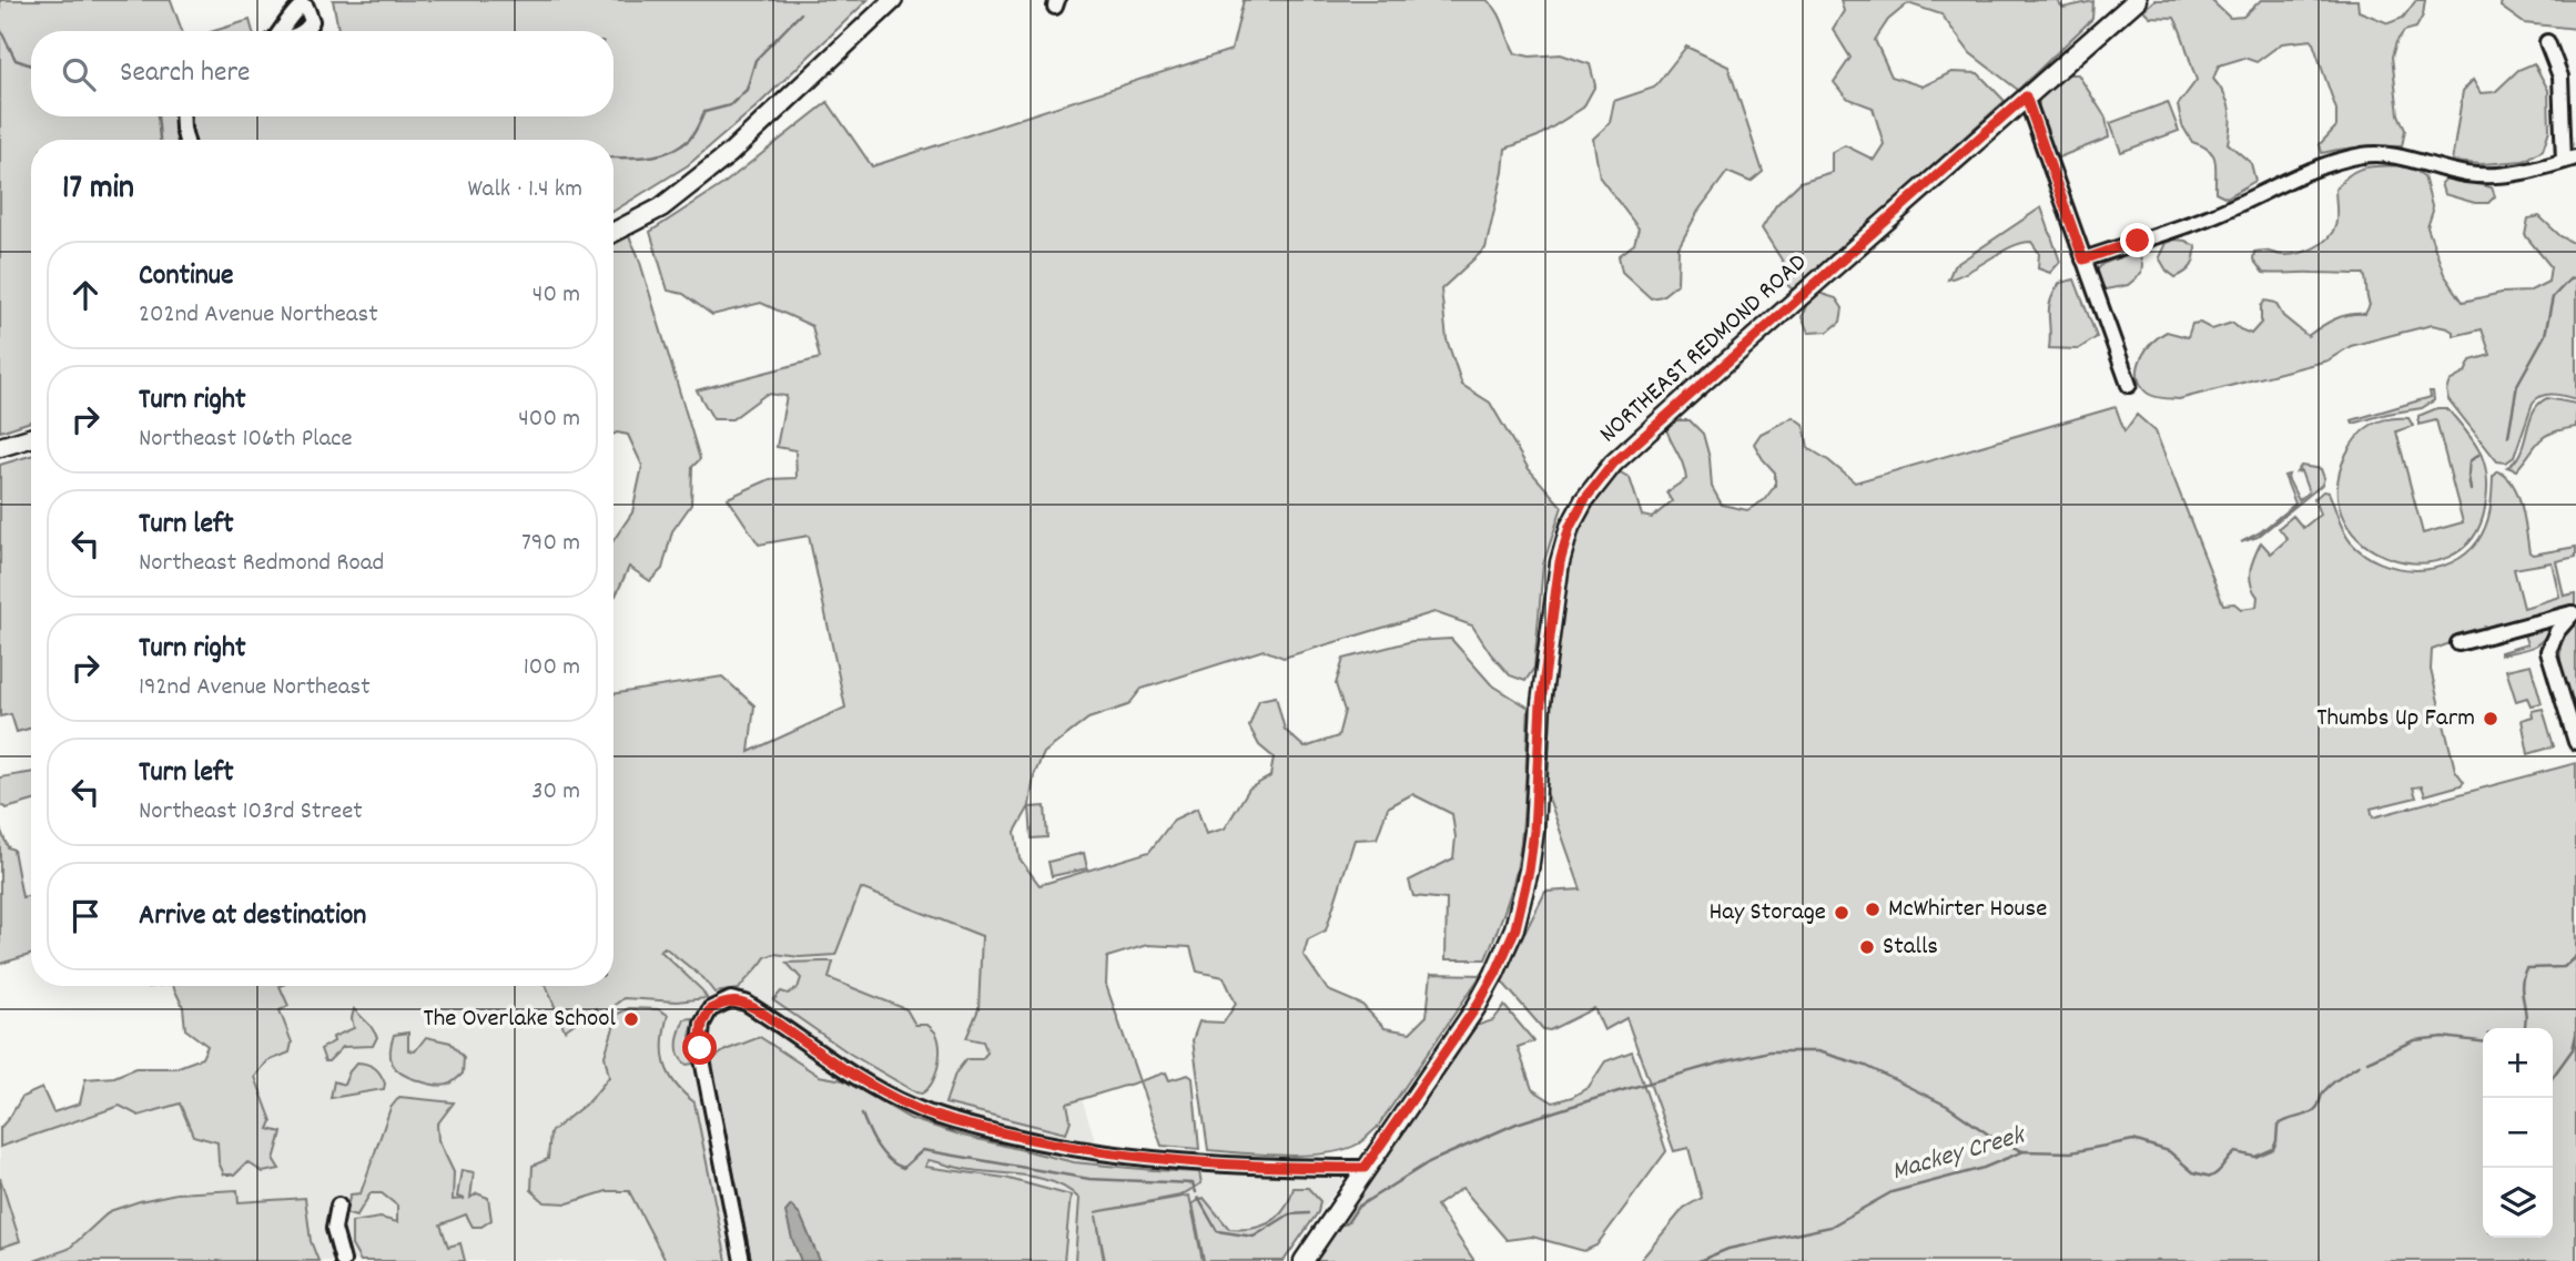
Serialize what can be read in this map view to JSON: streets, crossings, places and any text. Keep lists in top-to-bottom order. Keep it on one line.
{"streets":{"street":["NORTHEAST REDMOND ROAD"]},"water":["Mackey Creek"],"places":["Thumbs Up Farm","McWhirter House","Hay Storage","Stalls","The Overlake School"],"page":{"search":"Search here","heading":["17 min","Walk · 1.4 km"],"list":[["Continue","202nd Avenue Northeast","40 m"],["Turn right","Northeast 106th Place","400 m"],["Turn left","Northeast Redmond Road","790 m"],["Turn right","192nd Avenue Northeast","100 m"],["Turn left","Northeast 103rd Street","30 m"],"Arrive at destination"],"map_buttons":["+","−"]}}
